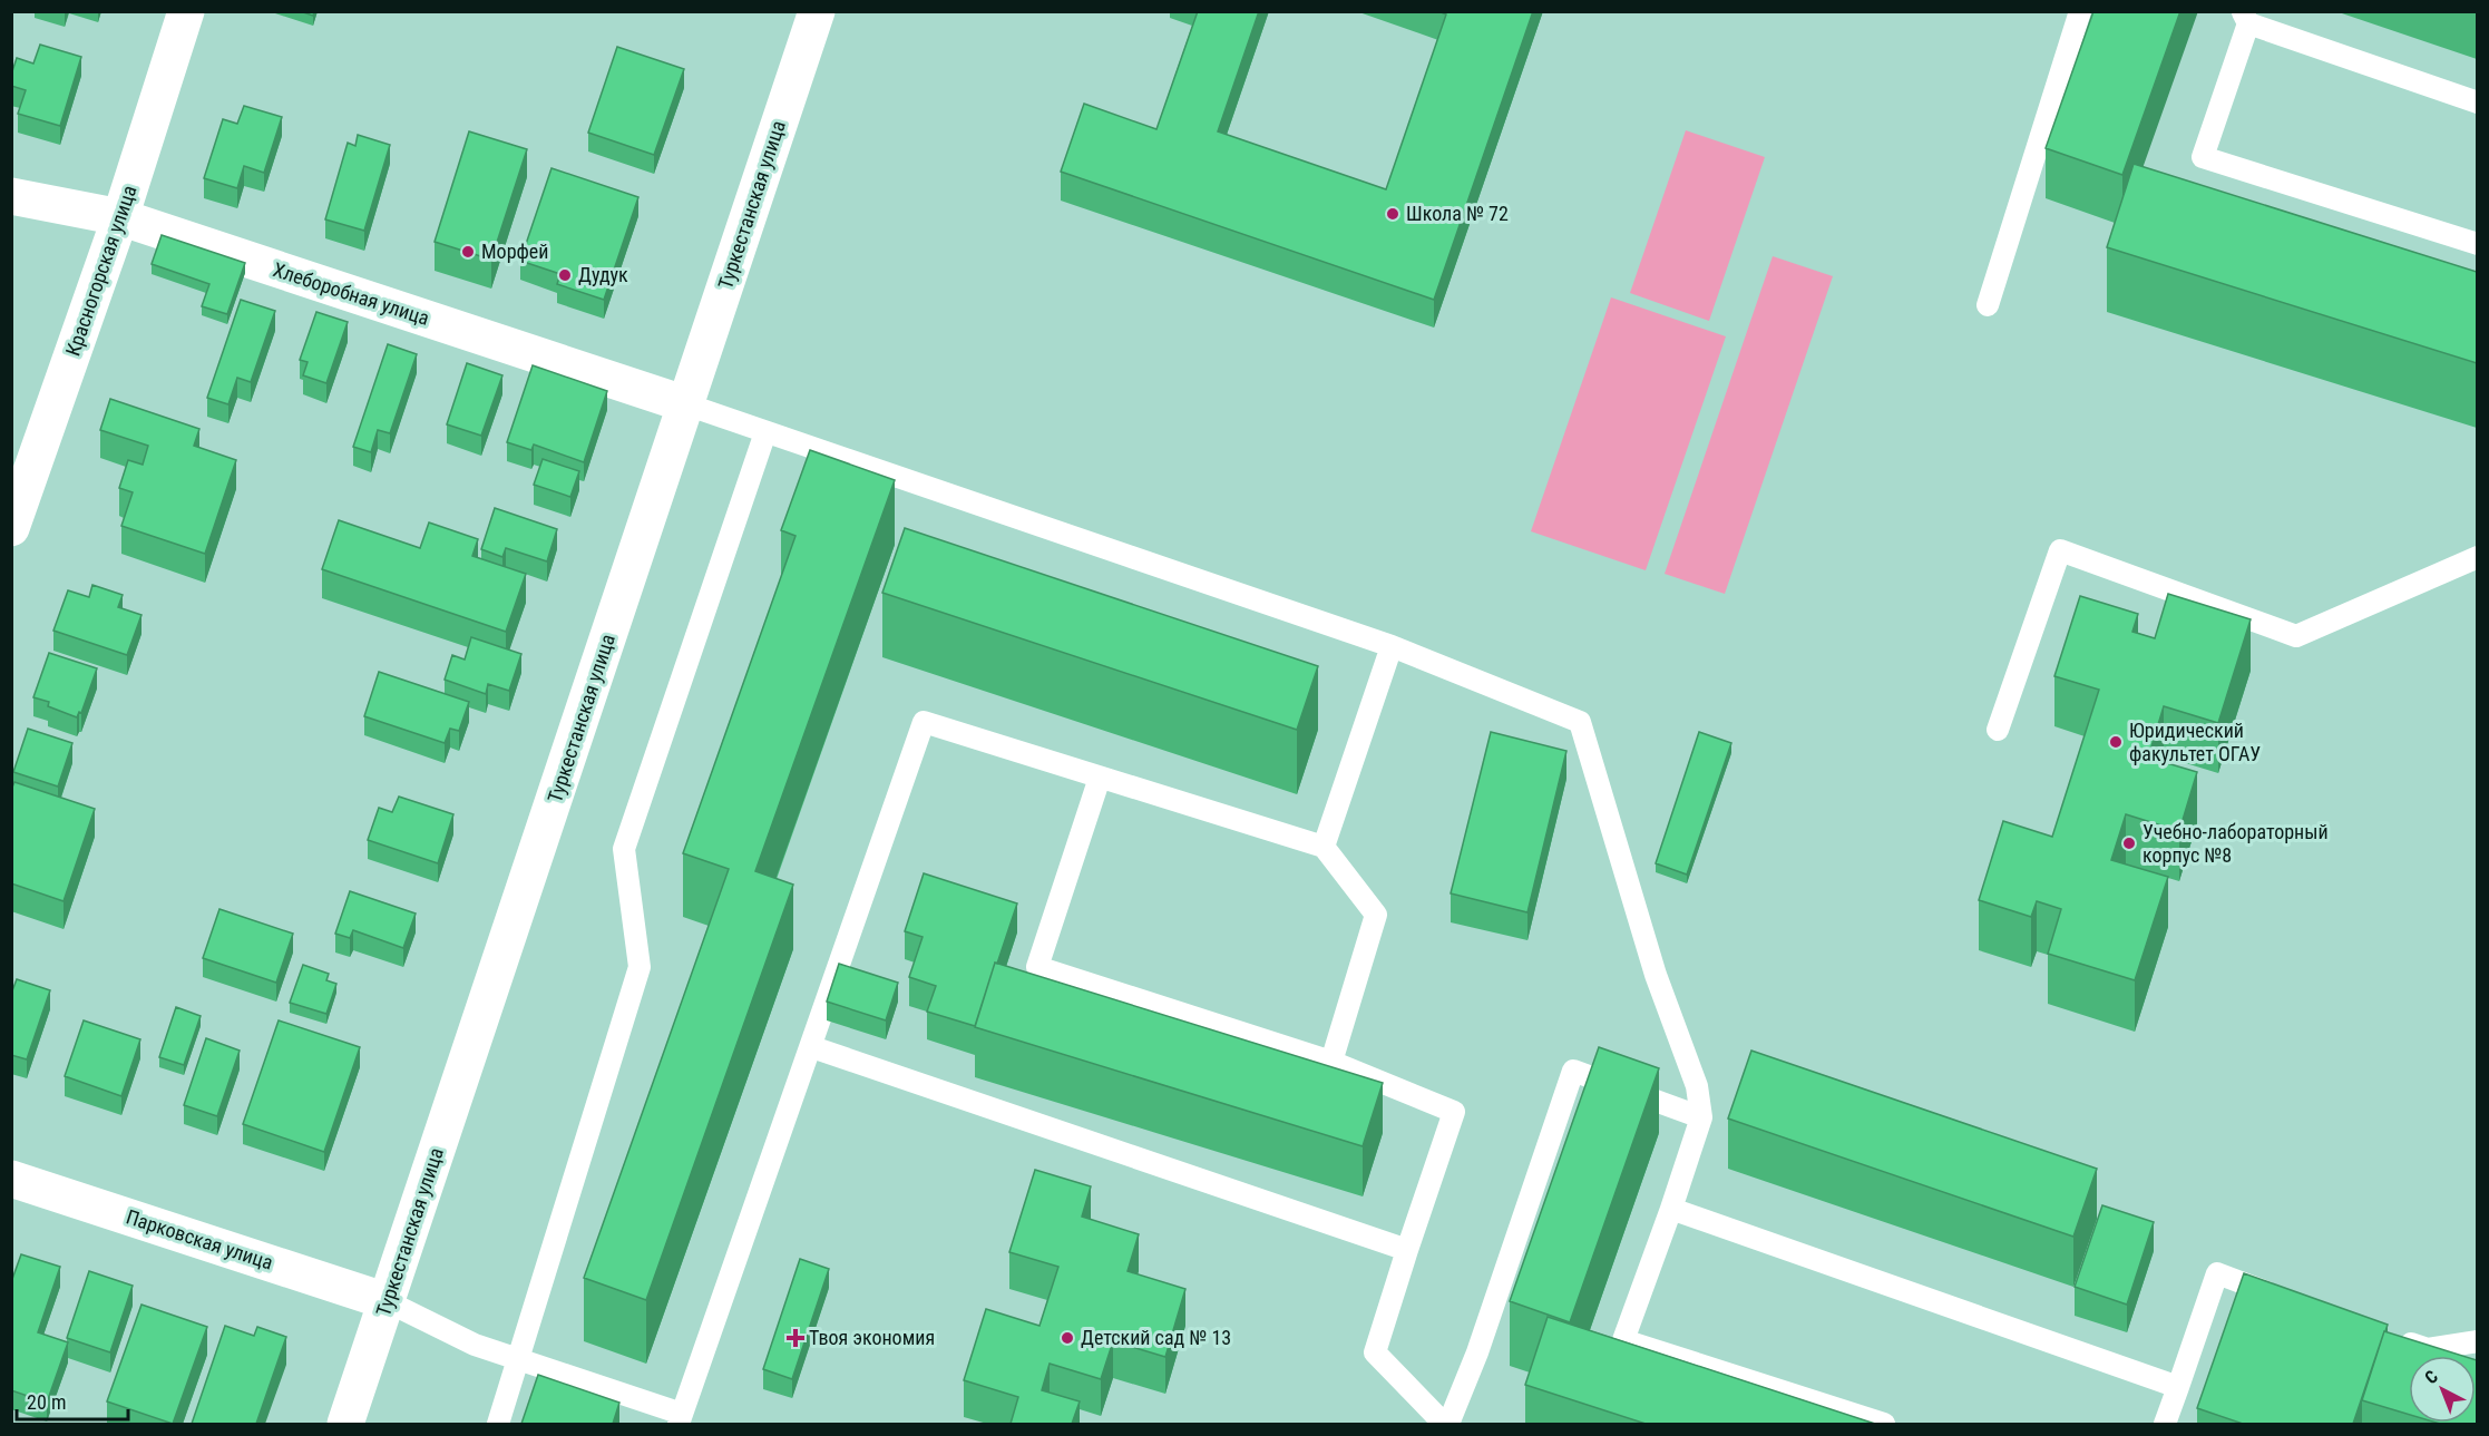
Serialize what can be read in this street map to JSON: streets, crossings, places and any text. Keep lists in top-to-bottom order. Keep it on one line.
{"streets":{"street":["Туркестанская улица","Красногорская улица","Хлеборобная улица","Парковская улица"]},"crossings":[["Туркестанская улица","Хлеборобная улица"],["Туркестанская улица","Парковская улица"],["Красногорская улица","Хлеборобная улица"]],"places":{"other":["Школа № 72","Морфей","Дудук","Юридический факультет ОГАУ","Учебно-лабораторный корпус №8","Детский сад № 13"],"health":["Твоя экономия"]},"scale_bar":"20 m","north":"top left"}
